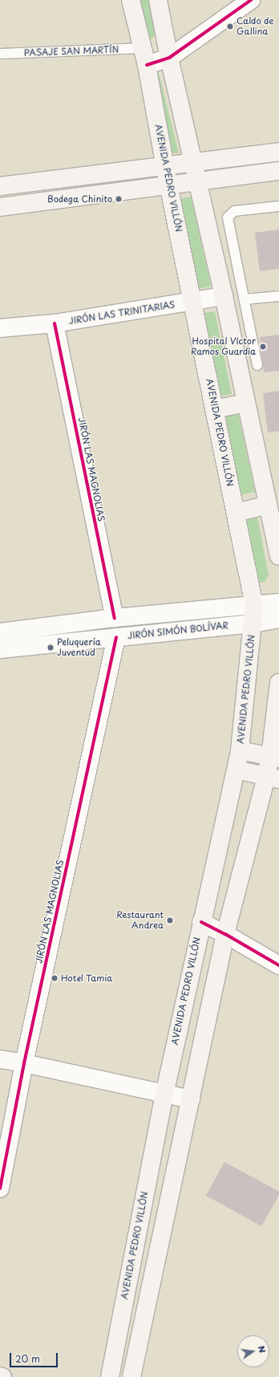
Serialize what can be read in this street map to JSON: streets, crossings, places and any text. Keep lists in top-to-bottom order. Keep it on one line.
{"streets":{"main road":["AVENIDA PEDRO VILLÓN"],"street":["JIRÓN LAS TRINITARIAS","JIRÓN LAS MAGNOLIAS","JIRÓN SIMÓN BOLÍVAR"],"lane":["PASAJE SAN MARTÍN"]},"crossings":[["PASAJE SAN MARTÍN","AVENIDA PEDRO VILLÓN"],["AVENIDA PEDRO VILLÓN","JIRÓN LAS TRINITARIAS"],["AVENIDA PEDRO VILLÓN","JIRÓN SIMÓN BOLÍVAR"],["JIRÓN LAS TRINITARIAS","JIRÓN LAS MAGNOLIAS"],["JIRÓN LAS MAGNOLIAS","JIRÓN SIMÓN BOLÍVAR"]],"places":["Caldo de Gallina","Bodega Chinito","Hospital Víctor Ramos Guardia","Peluquería Juventud","Restaurant Andrea","Hotel Tamia"],"scale_bar":"20 m","north":"right"}
